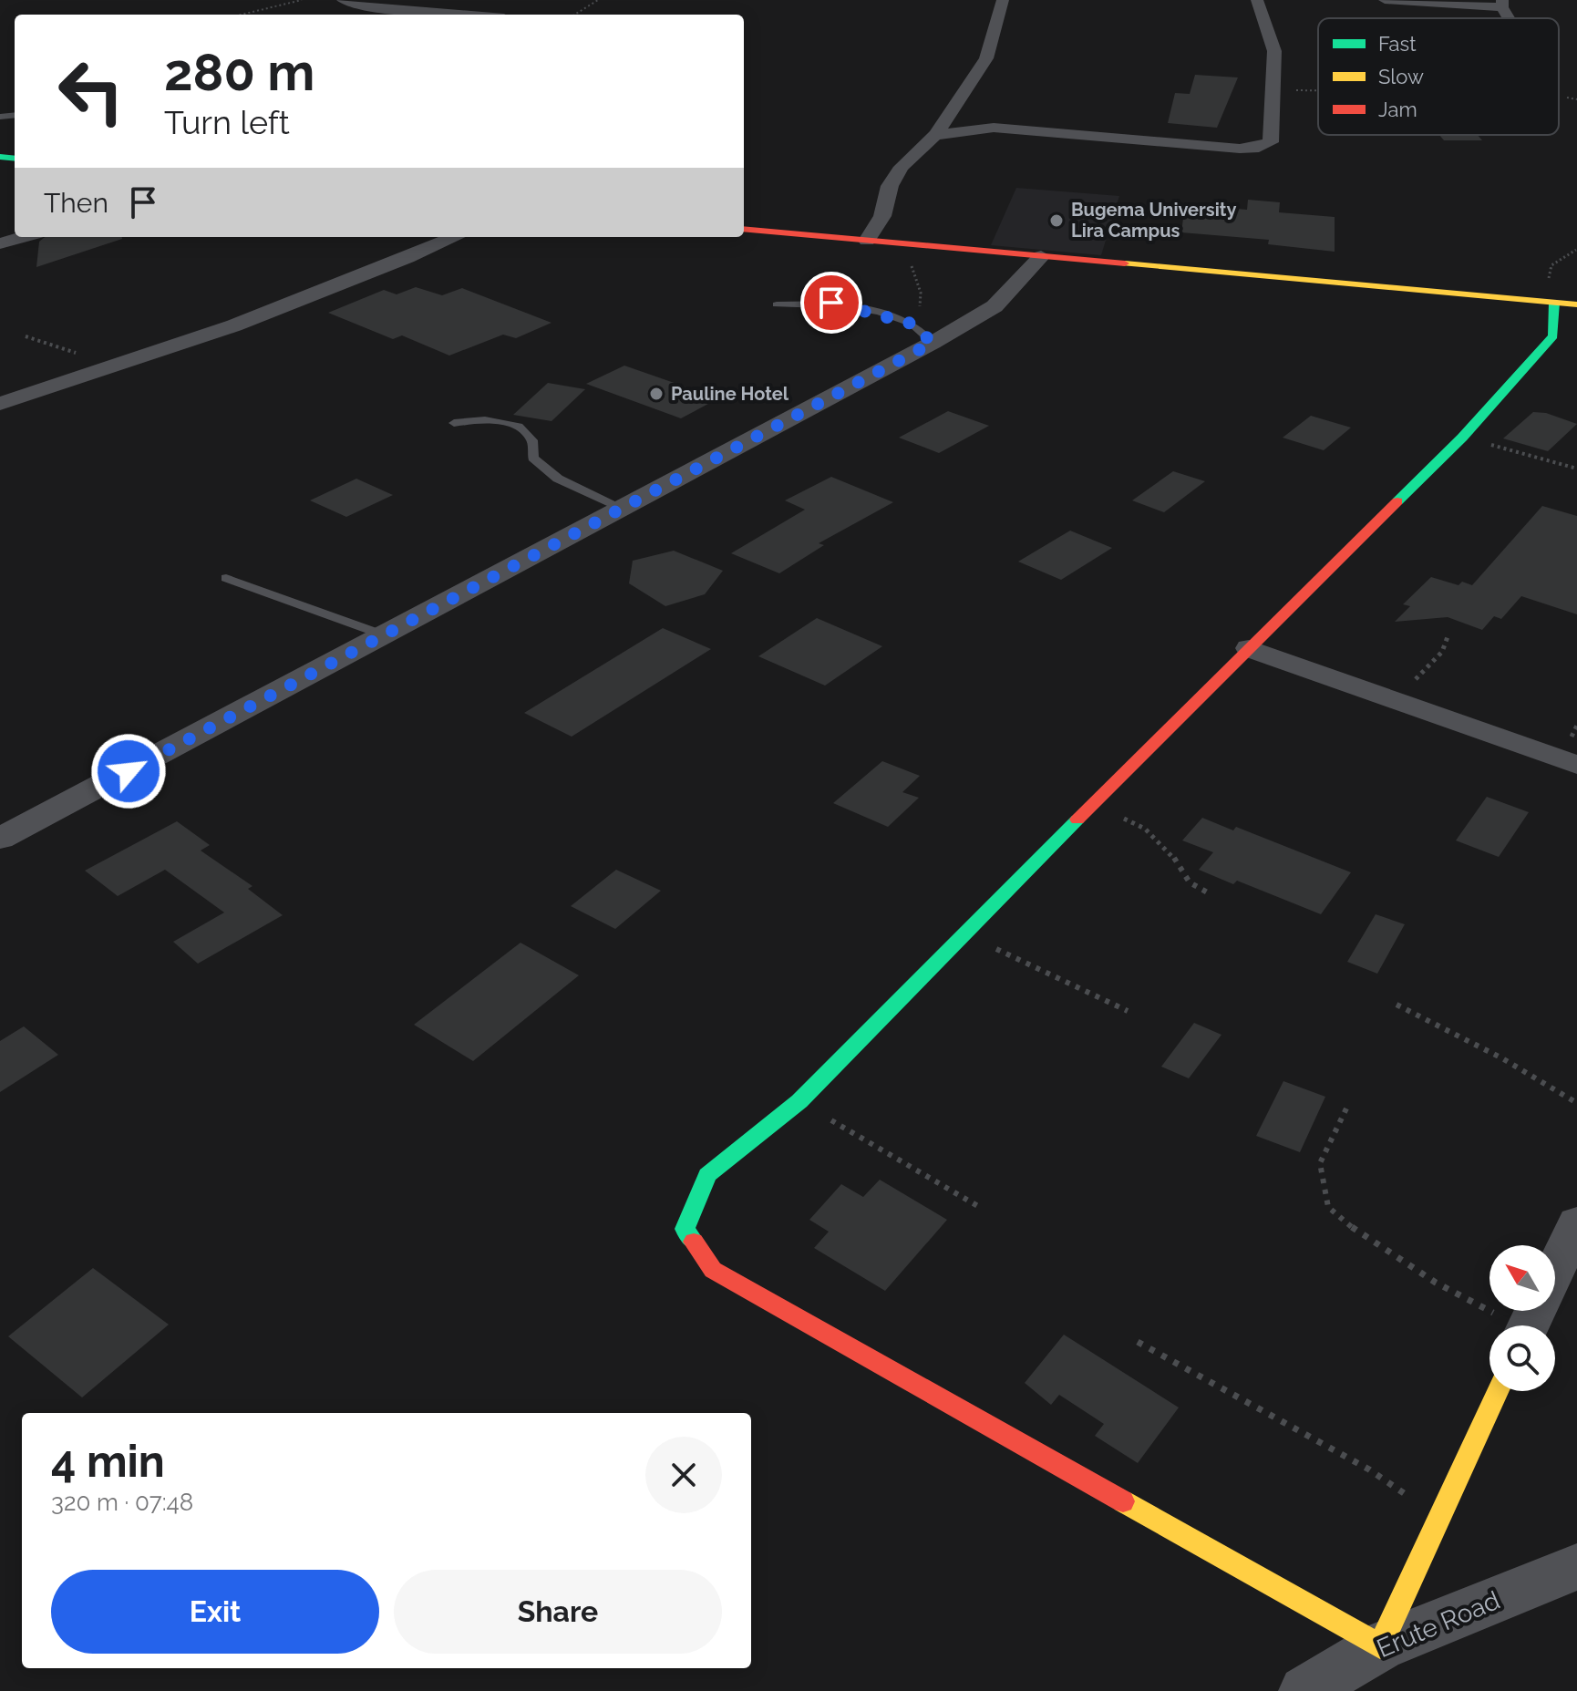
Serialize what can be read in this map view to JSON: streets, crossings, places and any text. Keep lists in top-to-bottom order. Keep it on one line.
{"streets":{"street":["Erute Road"]},"places":["Bugema University Lira Campus","Pauline Hotel"],"legend":["Fast","Slow","Jam"],"north":"top left","page":{"turn":["280 m","Turn left"],"then":"Then","heading":["4 min","320 m · 07:48"],"buttons":["Exit","Share"]}}
